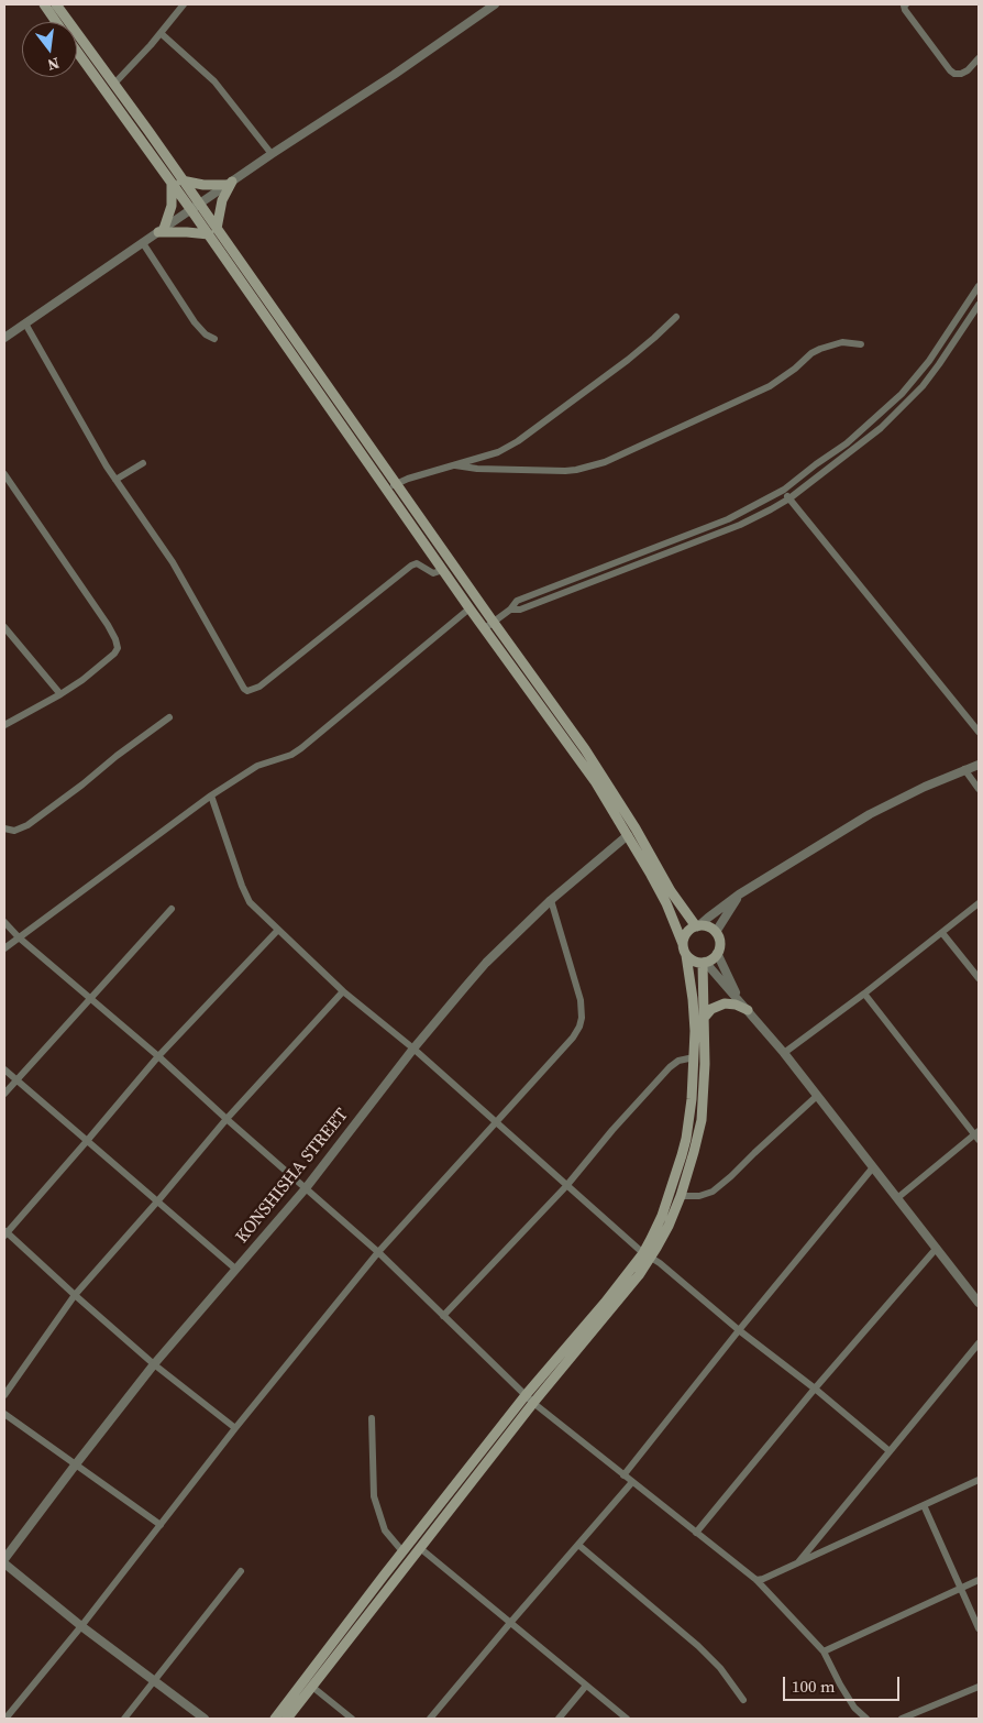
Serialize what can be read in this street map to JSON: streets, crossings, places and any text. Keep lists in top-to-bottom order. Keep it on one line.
{"streets":{"street":["KONSHISHA STREET"]},"scale_bar":"100 m","north":"bottom"}
